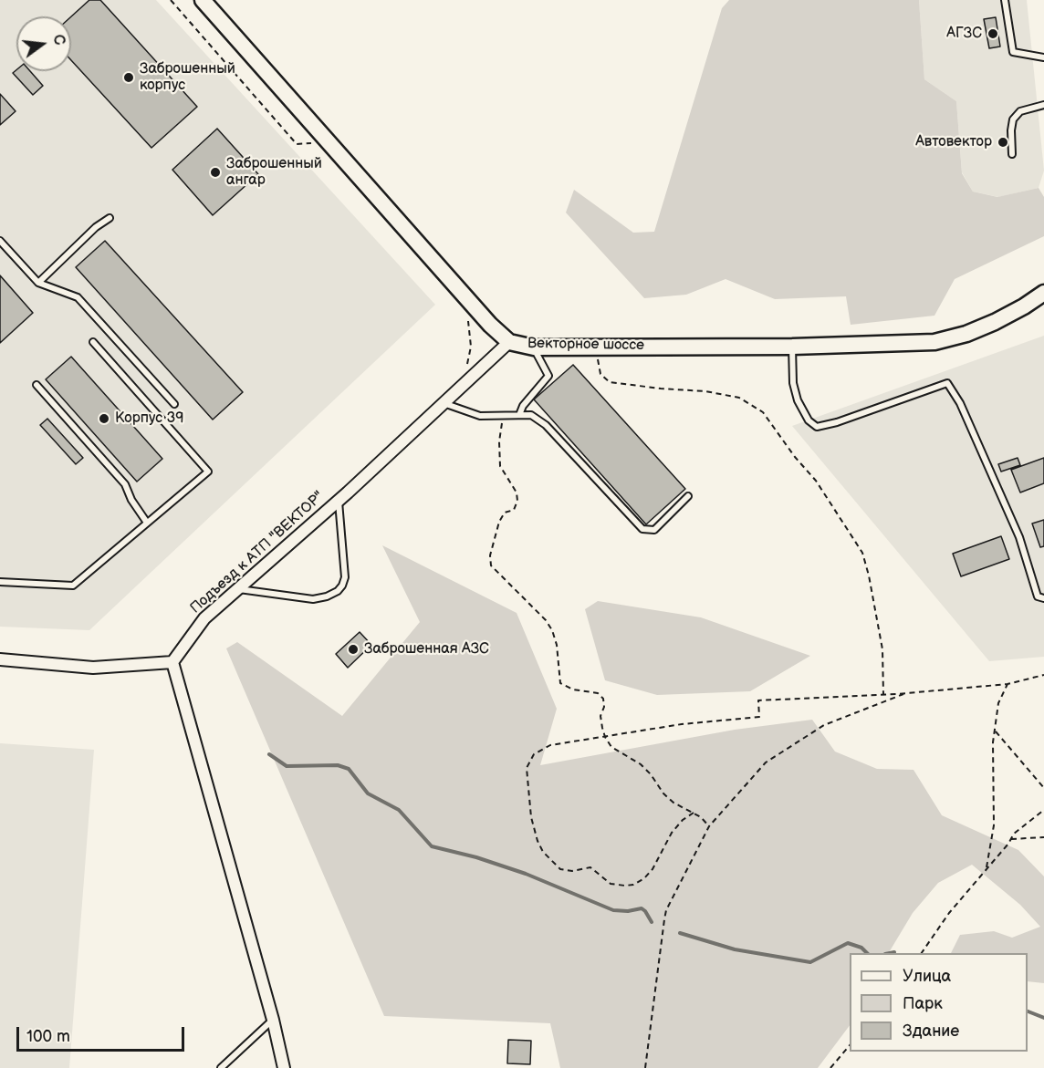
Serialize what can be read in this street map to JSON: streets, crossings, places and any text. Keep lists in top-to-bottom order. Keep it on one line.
{"streets":{"main road":["Векторное шоссе"],"street":["Подъезд к АТП \"ВЕКТОР\""]},"crossings":[["Векторное шоссе","Подъезд к АТП \"ВЕКТОР\""]],"places":["АГЗС","Заброшенный корпус","Автовектор","Заброшенный ангар","Корпус 39","Заброшенная АЗС"],"legend":["Улица","Парк","Здание"],"scale_bar":"100 m","north":"right"}
